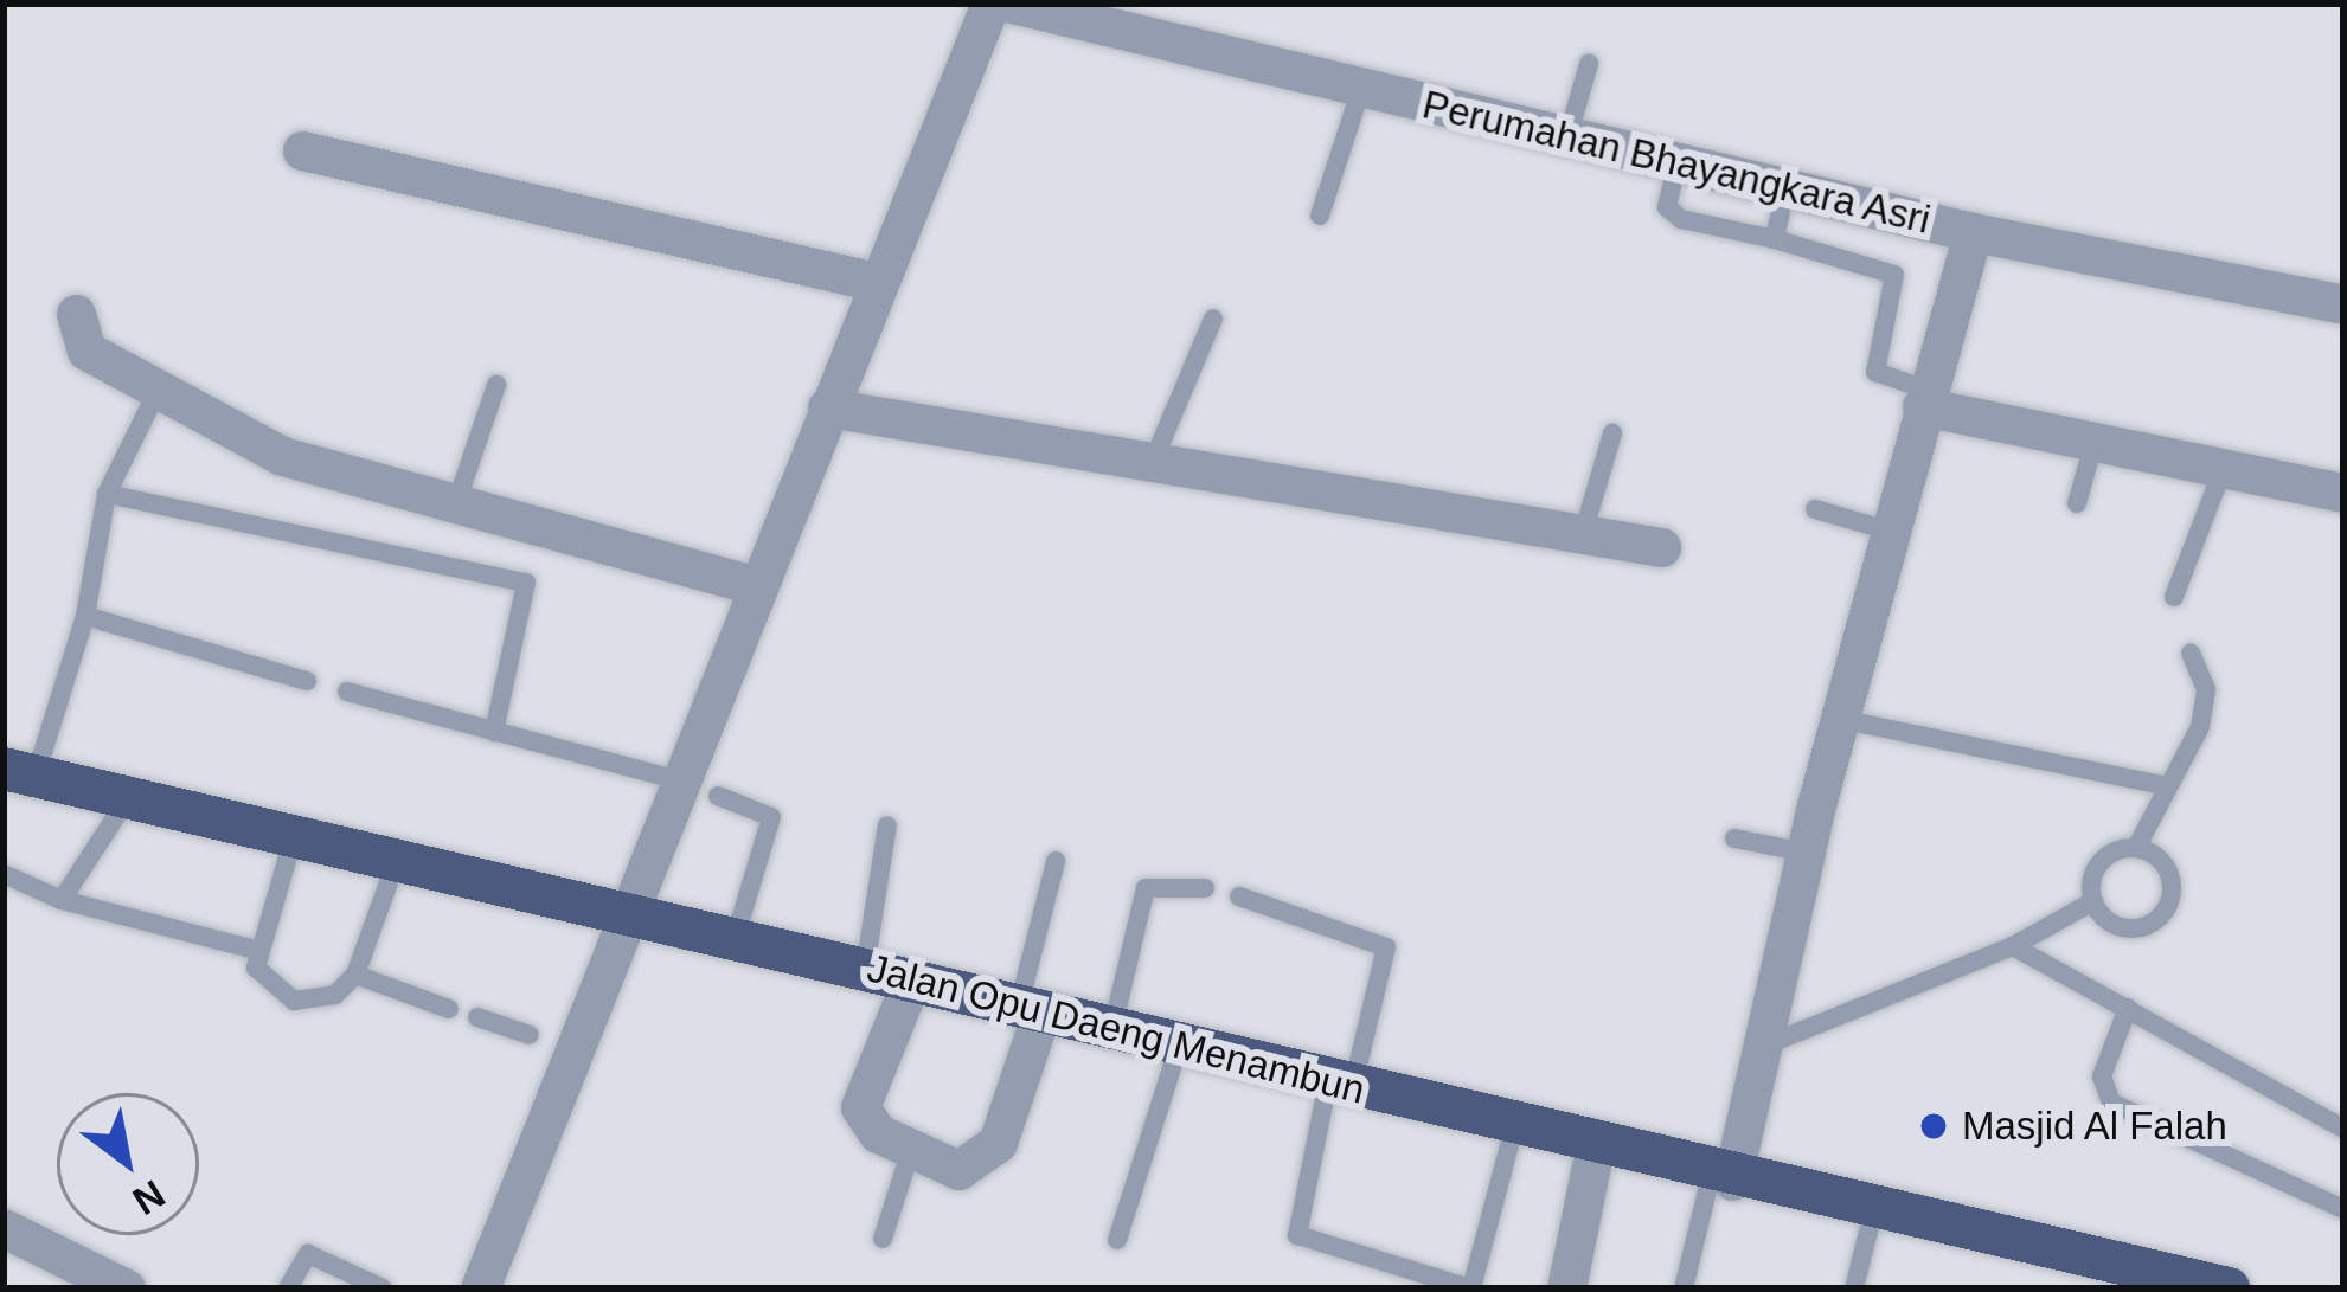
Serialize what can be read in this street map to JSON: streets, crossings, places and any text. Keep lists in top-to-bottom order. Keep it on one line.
{"streets":{"highway":["Jalan Opu Daeng Menambun"],"street":["Perumahan Bhayangkara Asri"]},"places":["Masjid Al Falah"],"north":"bottom right"}
